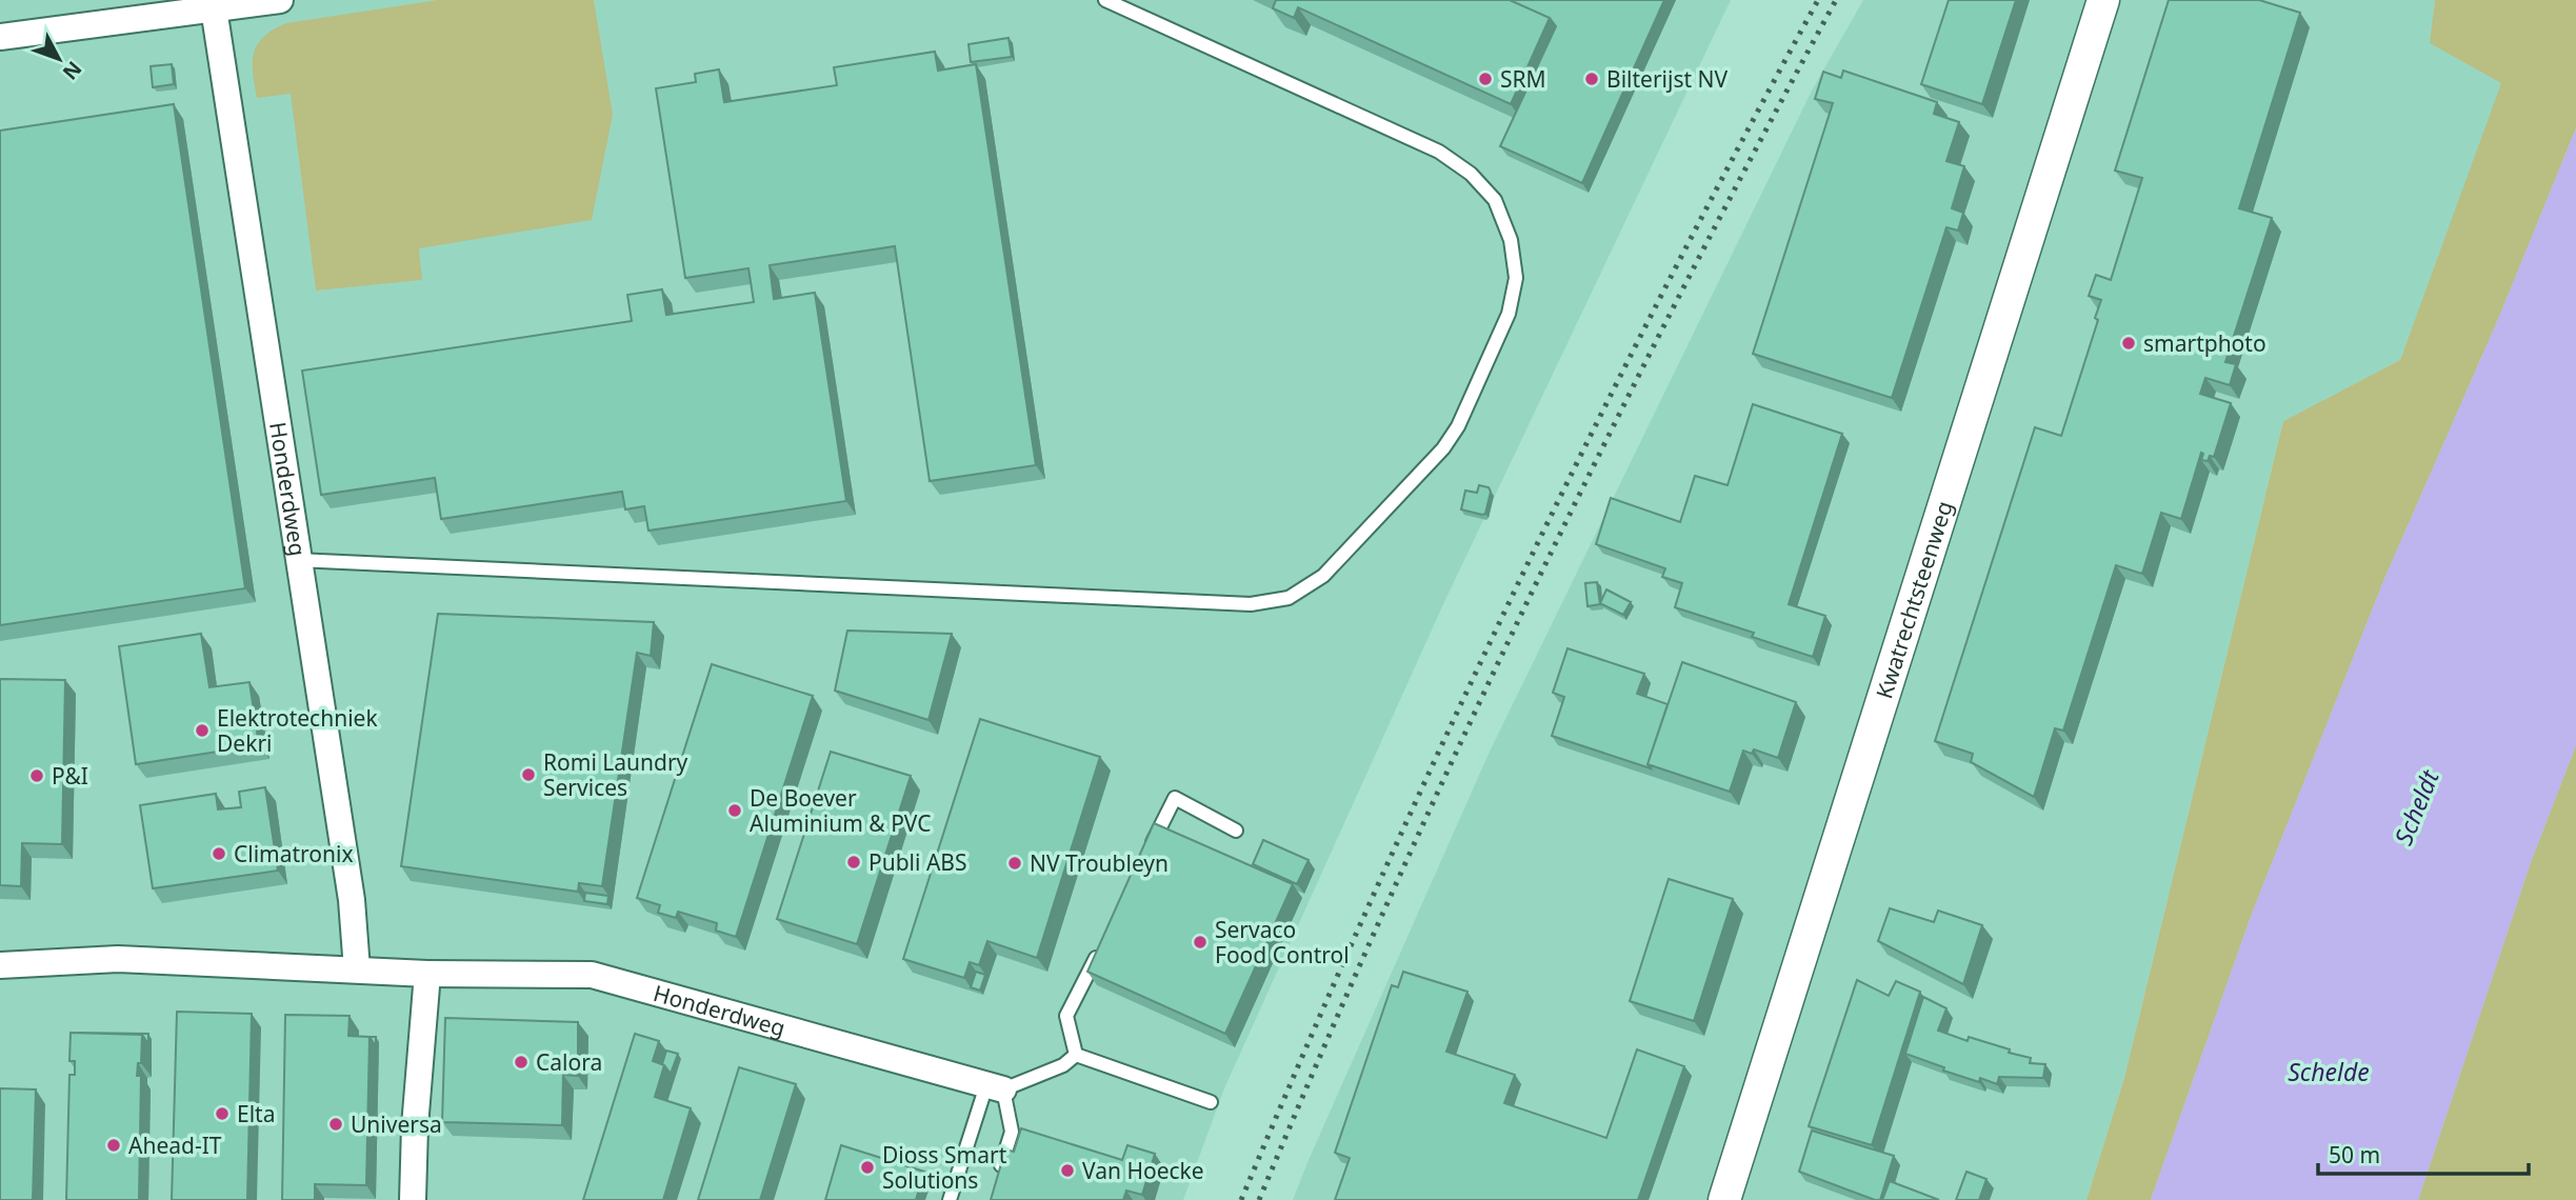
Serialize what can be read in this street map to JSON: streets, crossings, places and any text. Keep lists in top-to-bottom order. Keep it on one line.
{"streets":{"street":["Honderdweg","Kwatrechtsteenweg"]},"water":["Scheldt","Schelde"],"places":["SRM","Bilterijst NV","smartphoto","Elektrotechniek Dekri","Romi Laundry Services","P&I","De Boever Aluminium & PVC","Climatronix","Publi ABS","NV Troubleyn","Servaco Food Control","Calora","Elta","Universa","Ahead-IT","Dioss Smart Solutions","Van Hoecke"],"scale_bar":"50 m","north":"bottom right"}
